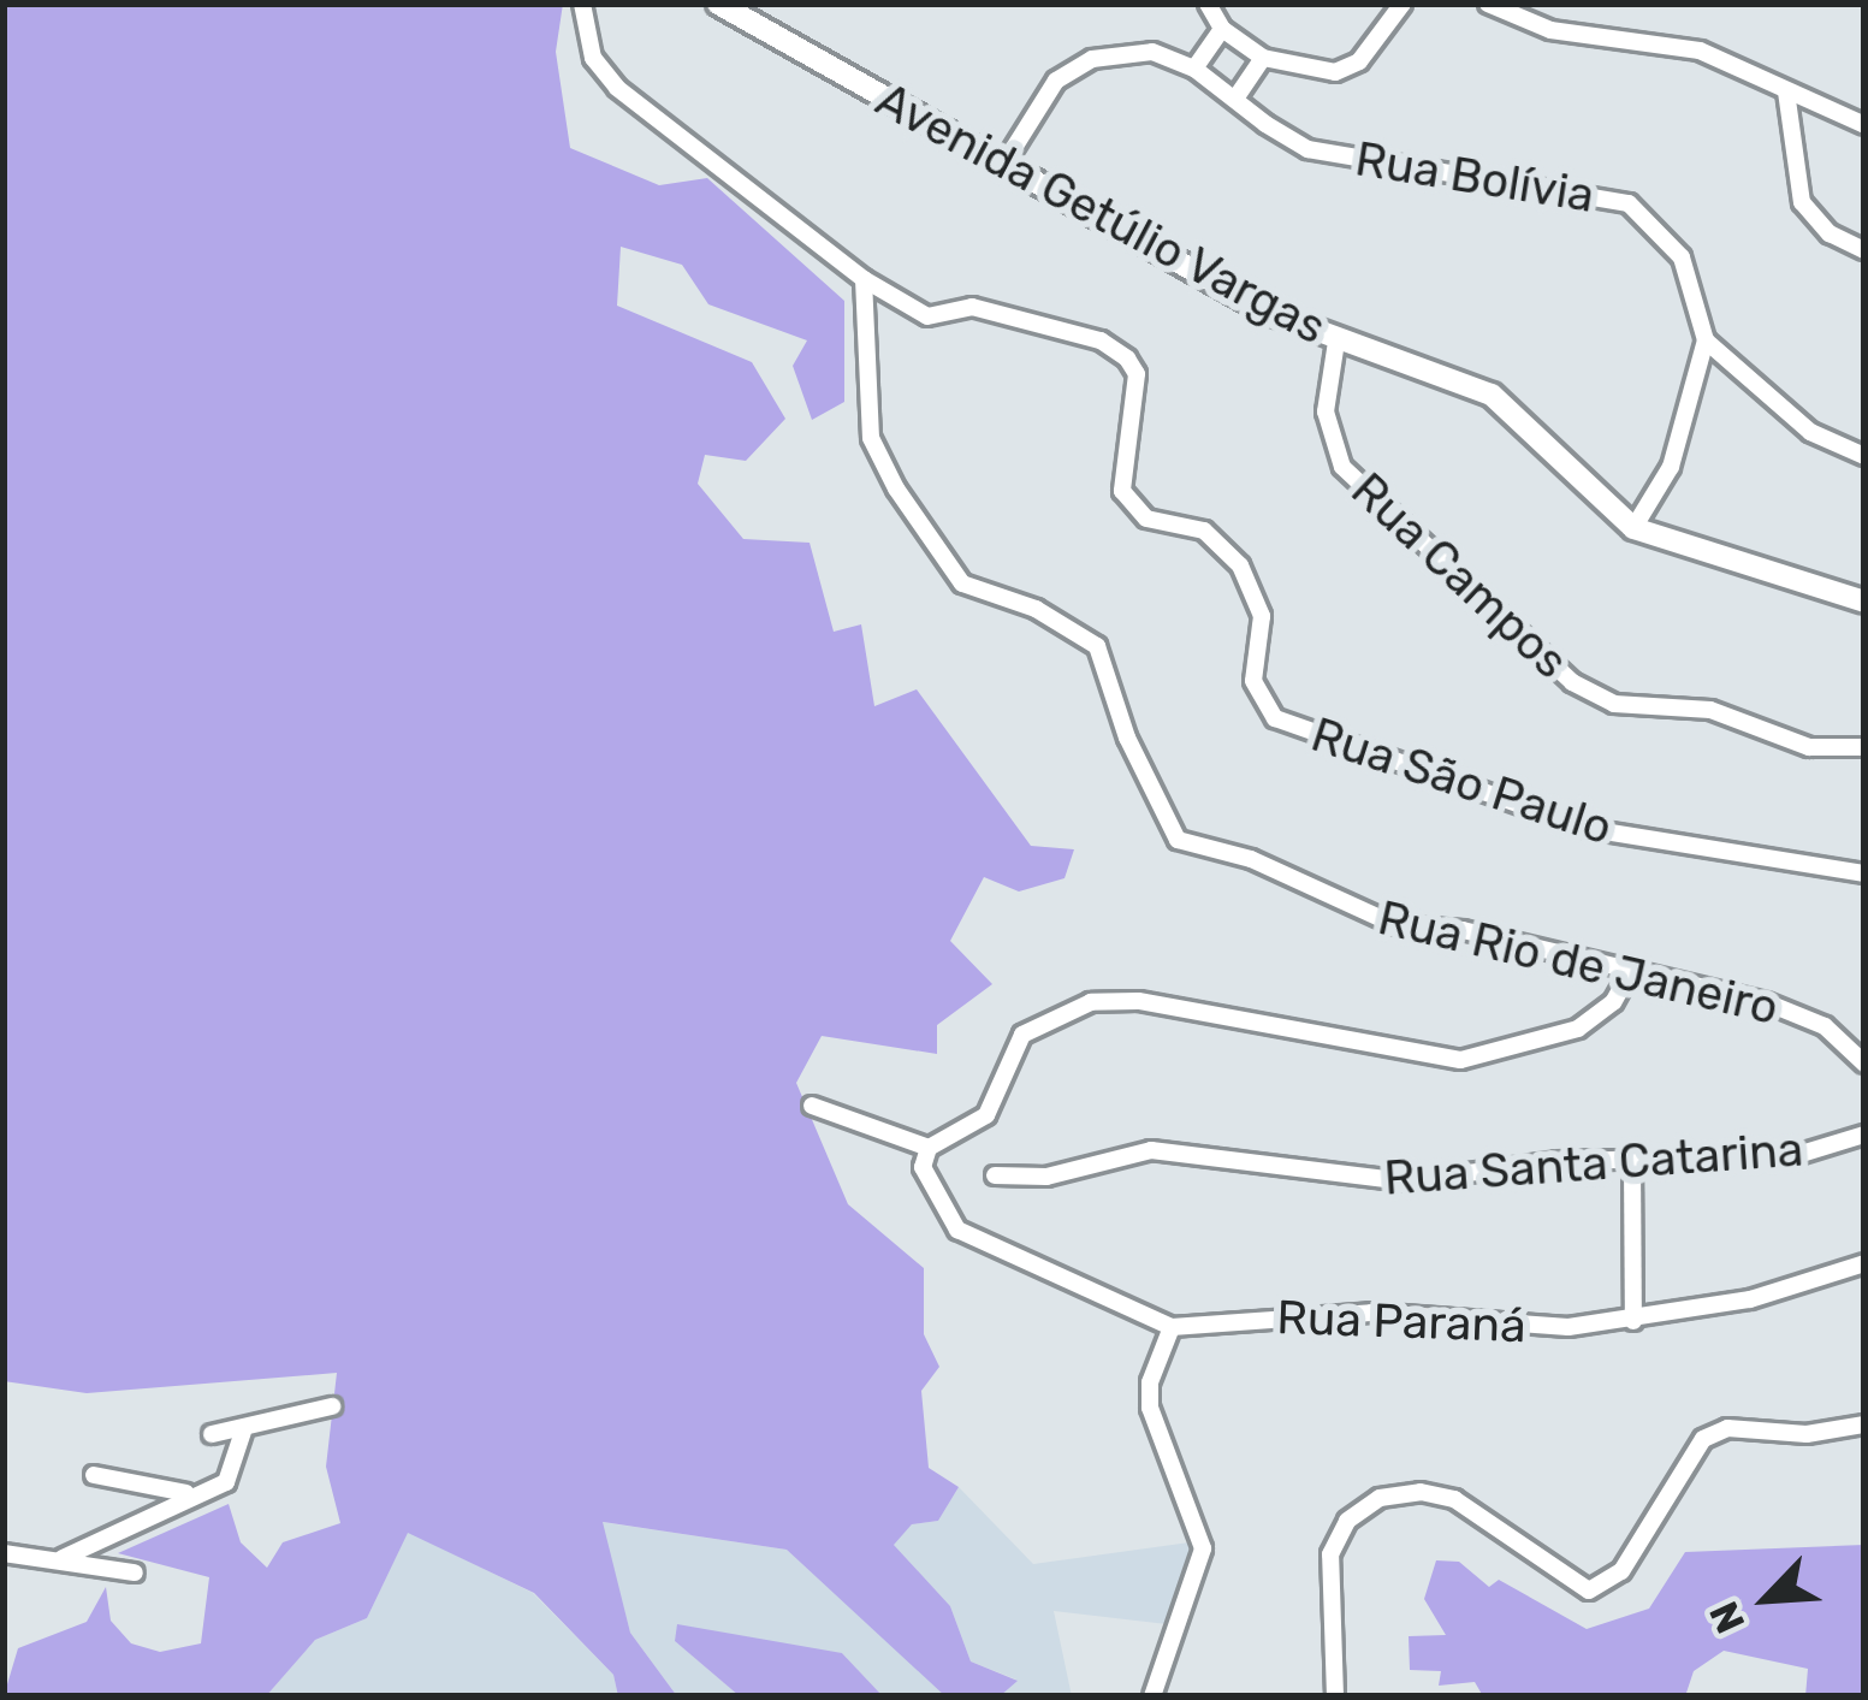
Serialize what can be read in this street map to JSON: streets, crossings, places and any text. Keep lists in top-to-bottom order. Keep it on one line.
{"streets":{"street":["Rua Bolívia","Avenida Getúlio Vargas","Rua Campos","Rua São Paulo","Rua Rio de Janeiro","Rua Santa Catarina","Rua Paraná"]},"crossings":[["Avenida Getúlio Vargas","Rua Campos"],["Rua São Paulo","Rua Rio de Janeiro"]],"north":"bottom left"}
